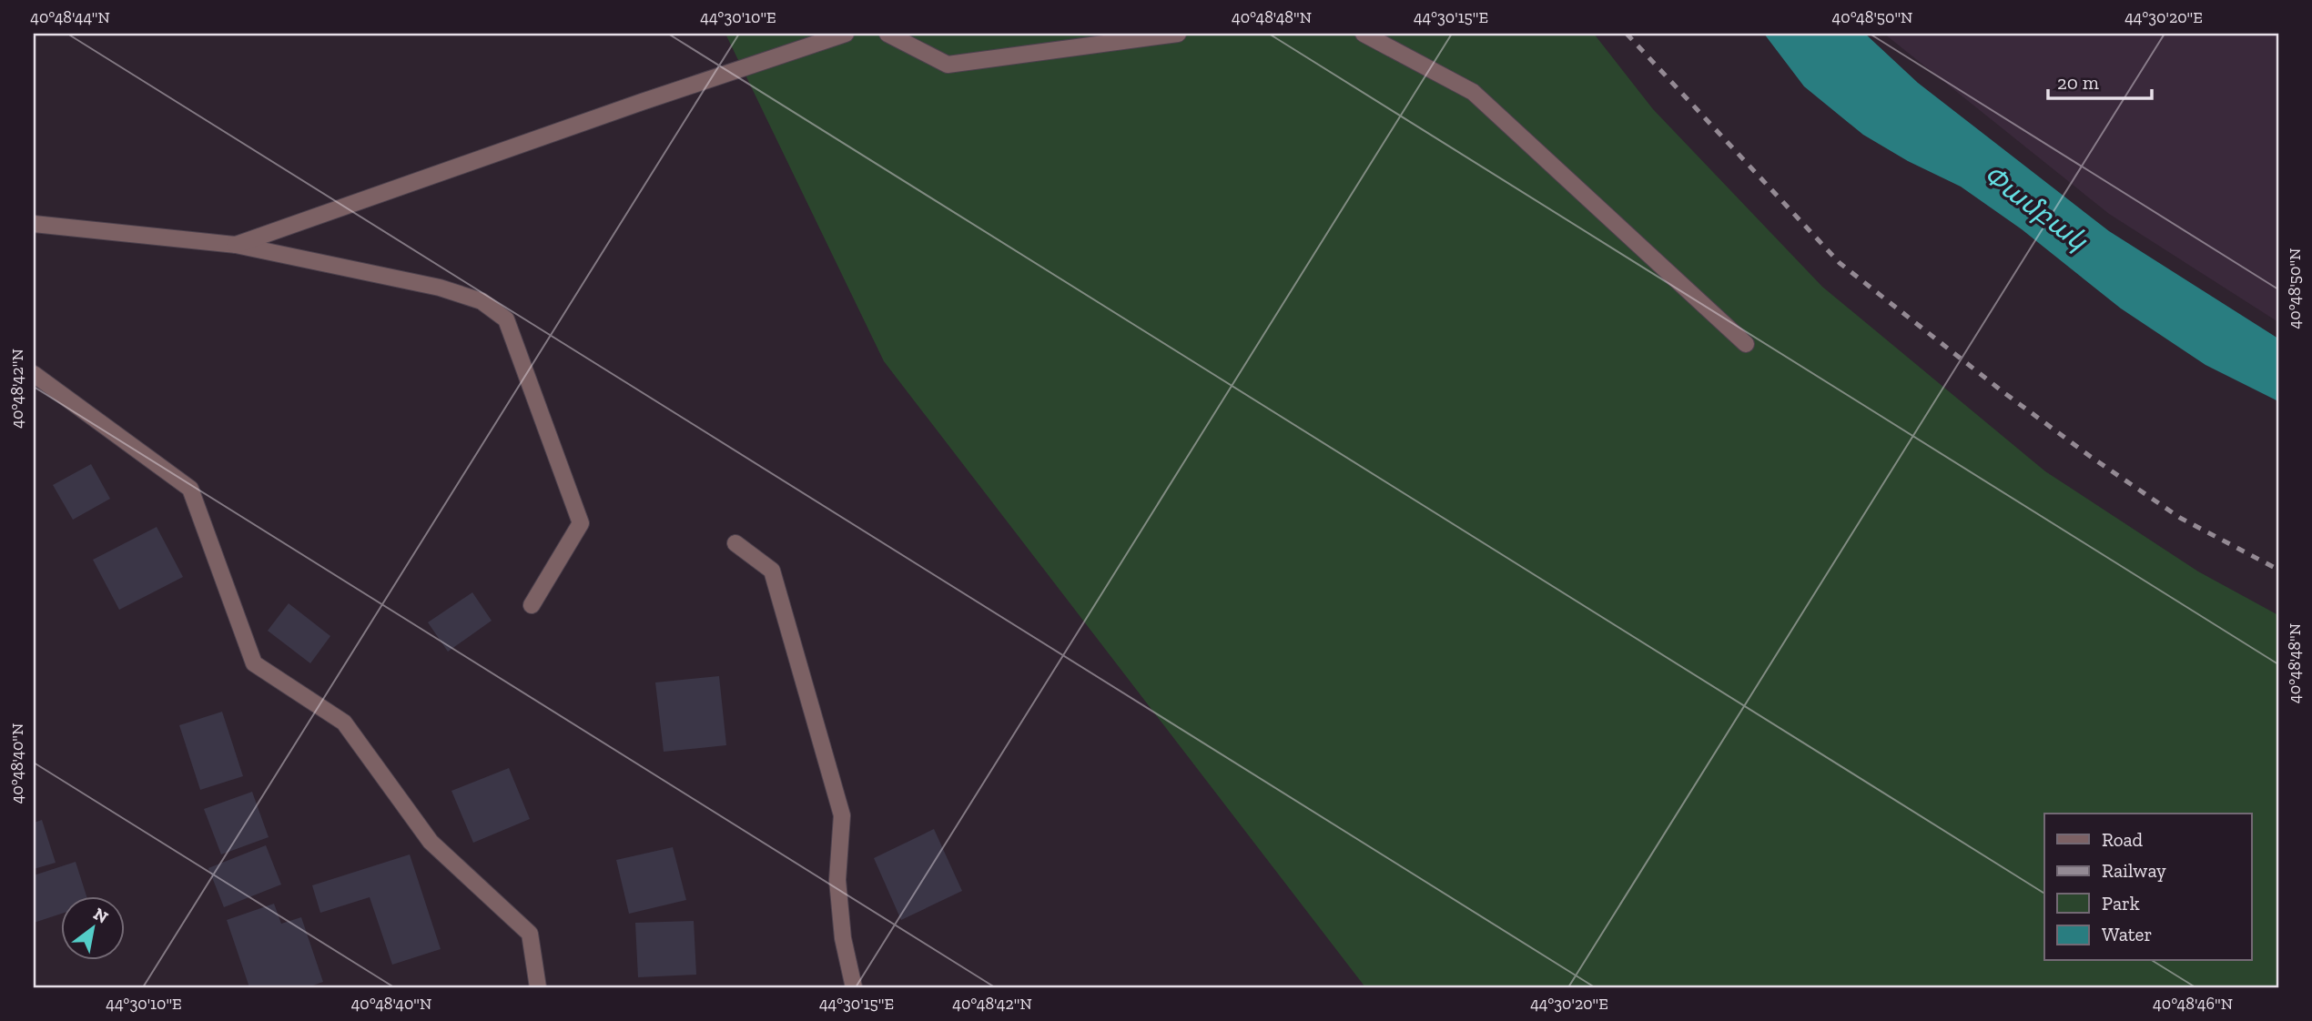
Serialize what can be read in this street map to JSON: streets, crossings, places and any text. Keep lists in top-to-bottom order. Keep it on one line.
{"water":["Փամբակ"],"legend":["Road","Railway","Park","Water"],"scale_bar":"20 m","north":"top right","coordinates":["40°48'44\"N","44°30'10\"E","40°48'48\"N","44°30'15\"E","40°48'50\"N","44°30'20\"E","40°48'42\"N","40°48'40\"N","40°48'46\"N"]}
